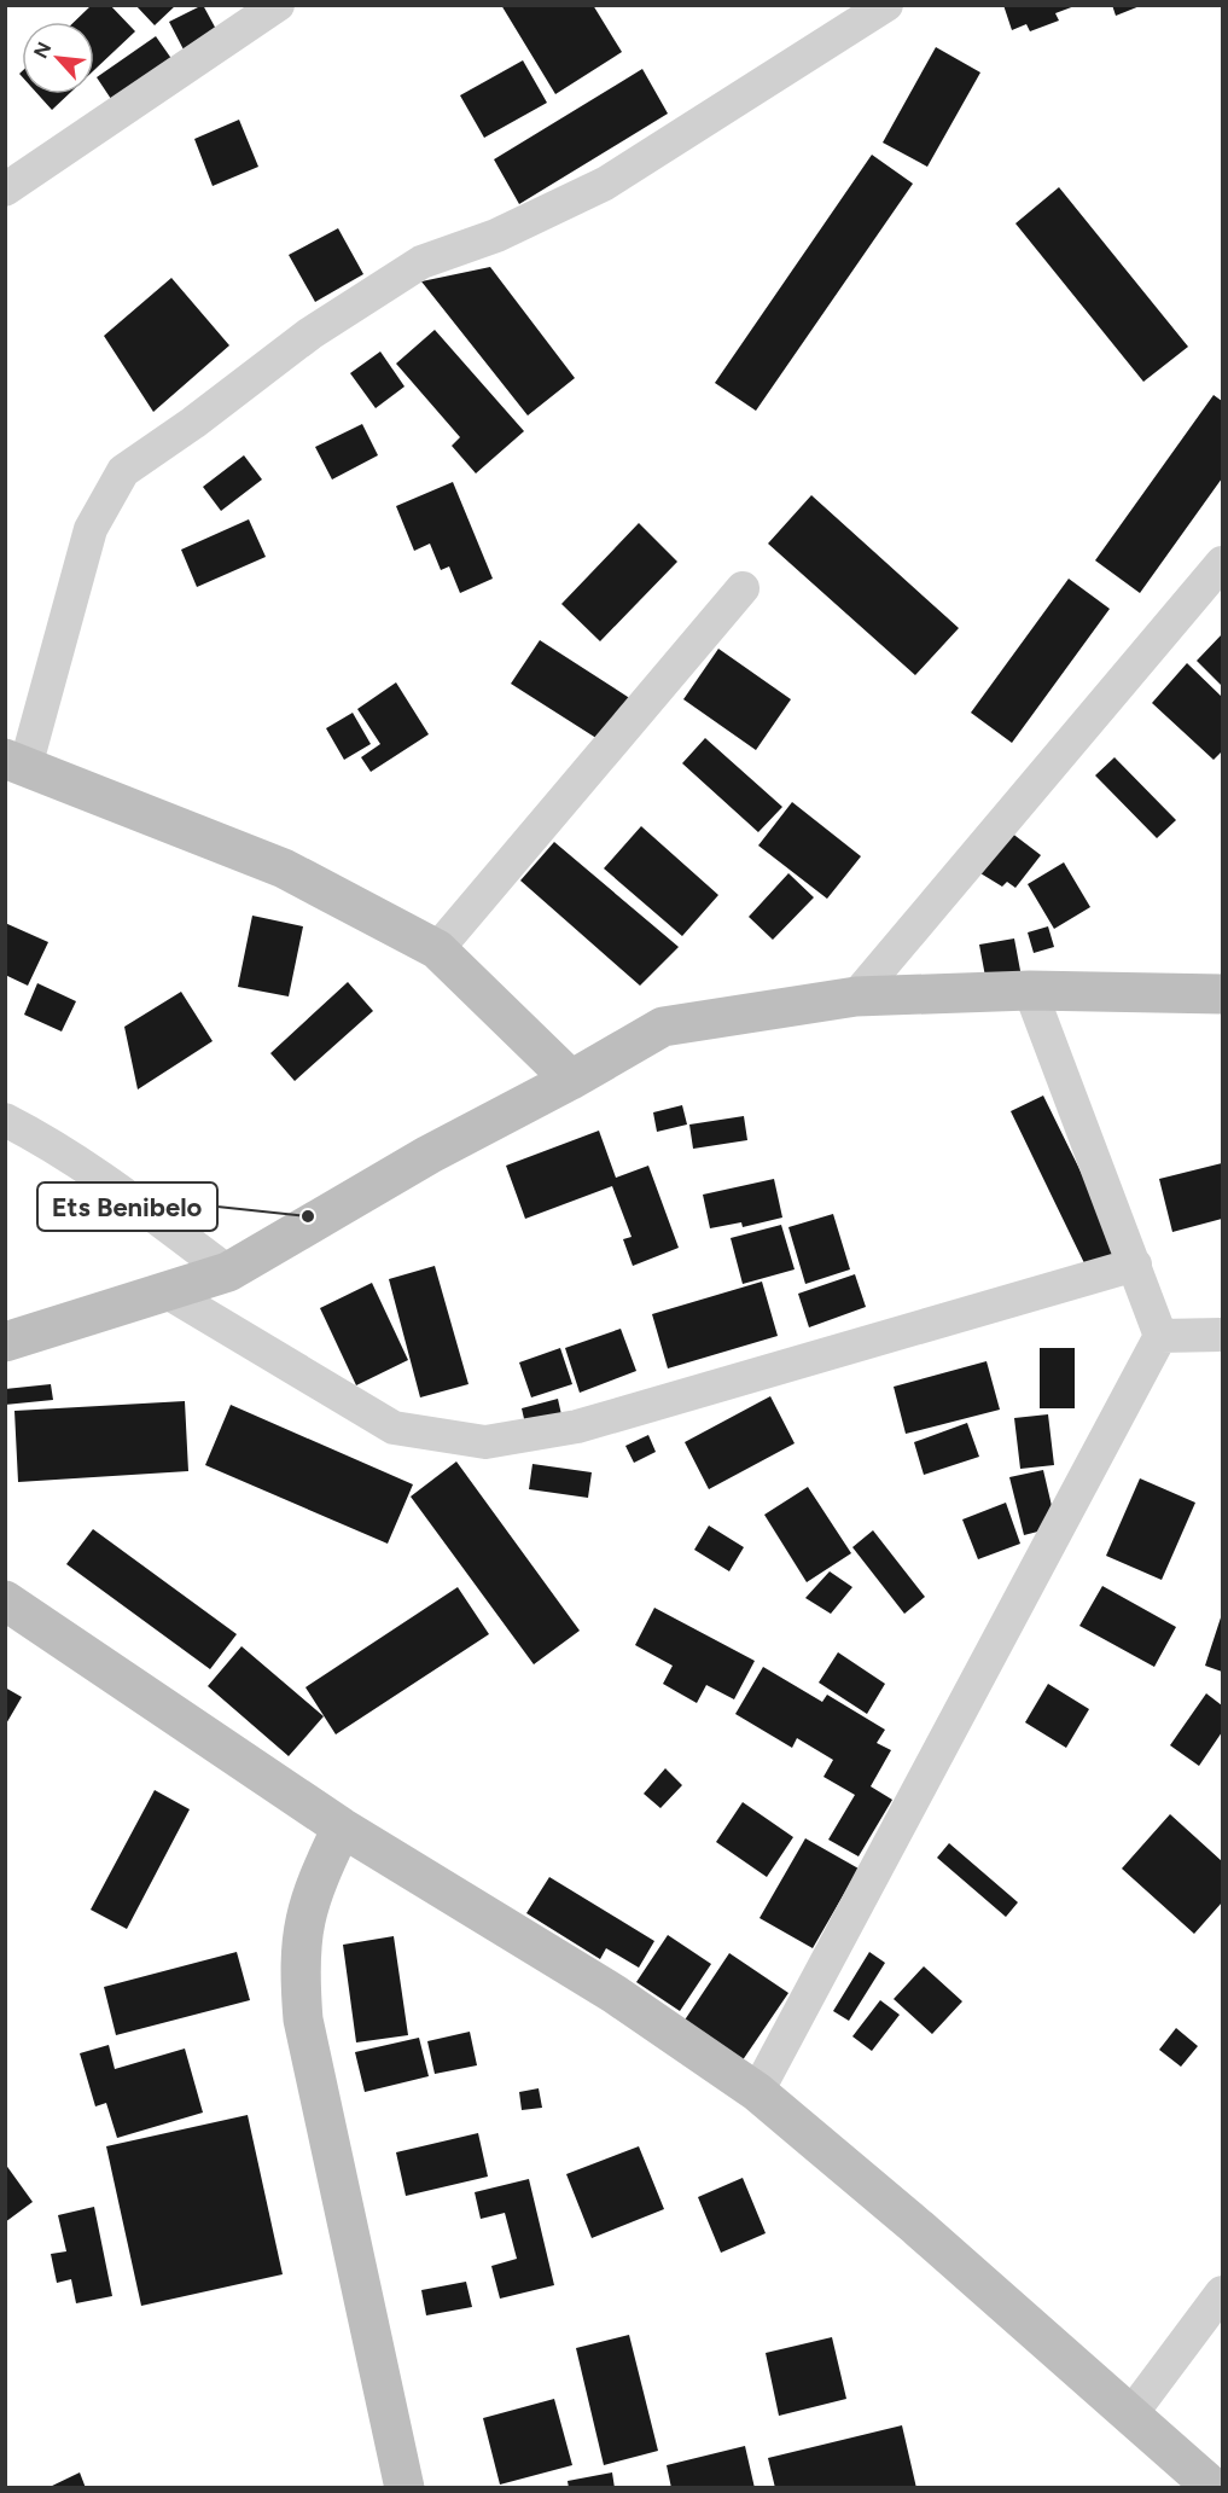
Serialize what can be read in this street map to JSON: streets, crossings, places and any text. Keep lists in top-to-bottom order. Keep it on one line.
{"places":["Ets Benibelo"],"north":"top left"}
